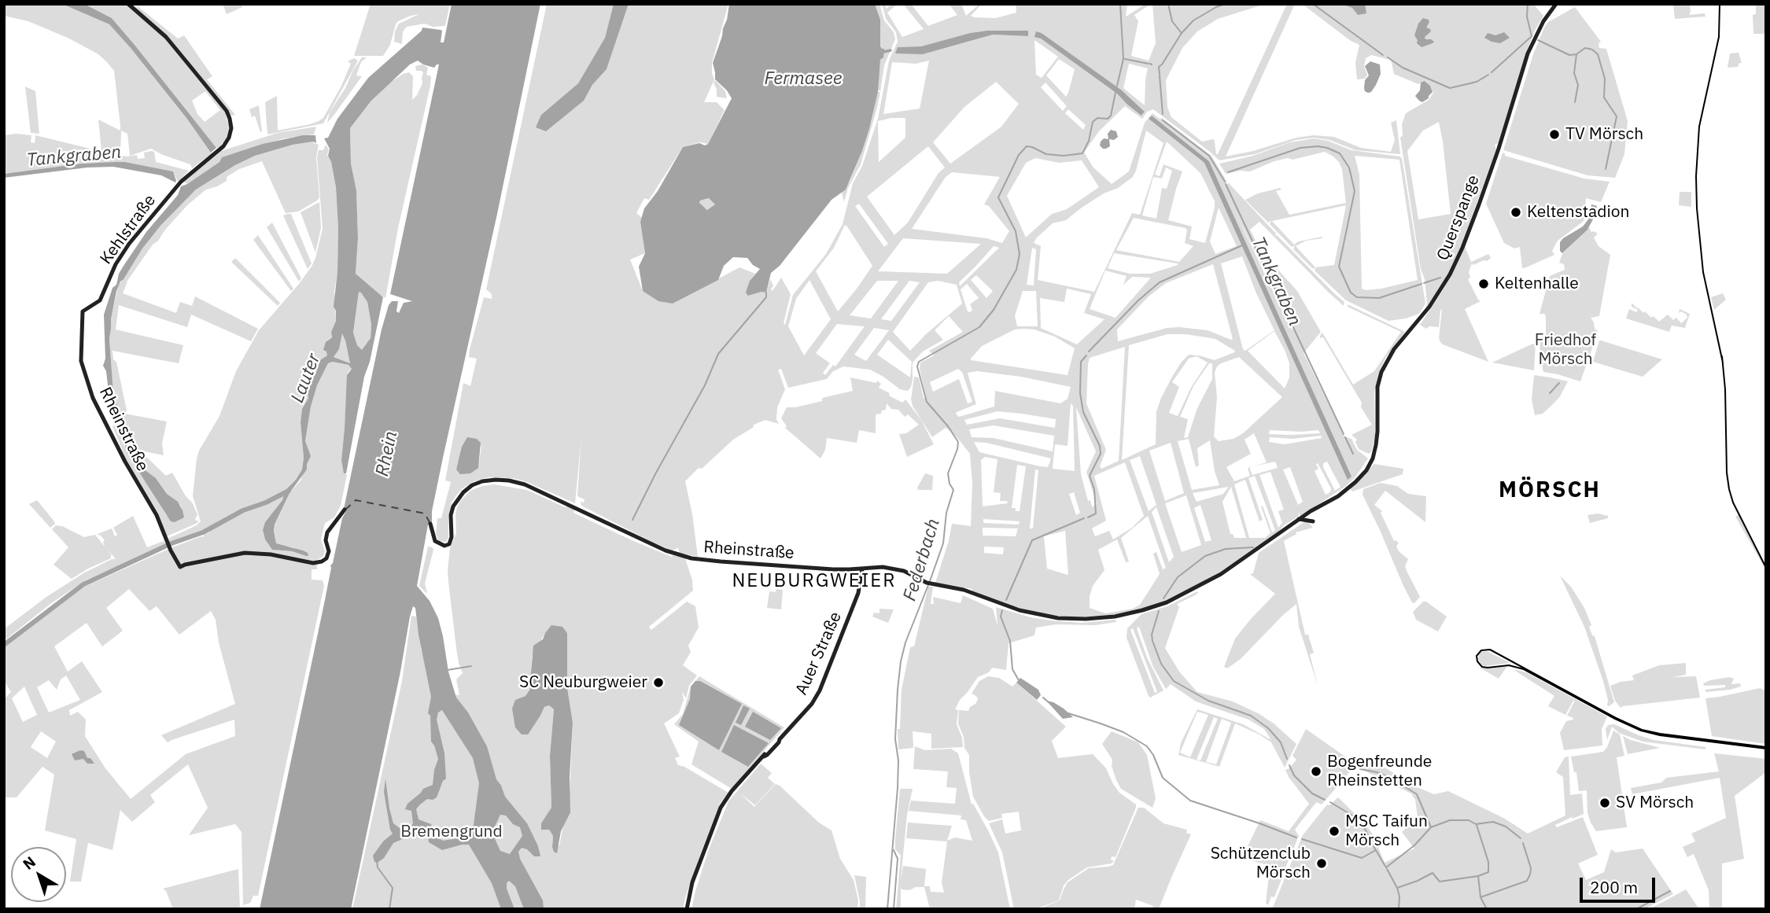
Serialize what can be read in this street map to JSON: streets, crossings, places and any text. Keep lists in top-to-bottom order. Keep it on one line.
{"streets":{"main road":["Querspange","Kehlstraße","Rheinstraße","Auer Straße"]},"crossings":[["Querspange","Rheinstraße"],["Kehlstraße","Rheinstraße"],["Rheinstraße","Auer Straße"]],"districts":["MÖRSCH","NEUBURGWEIER"],"water":["Fermasee","Tankgraben","Lauter","Rhein","Federbach"],"parks":["Friedhof Mörsch","Bremengrund"],"places":["TV Mörsch","Keltenstadion","Keltenhalle","SC Neuburgweier","Bogenfreunde Rheinstetten","SV Mörsch","MSC Taifun Mörsch","Schützenclub Mörsch"],"scale_bar":"200 m","north":"top left"}
